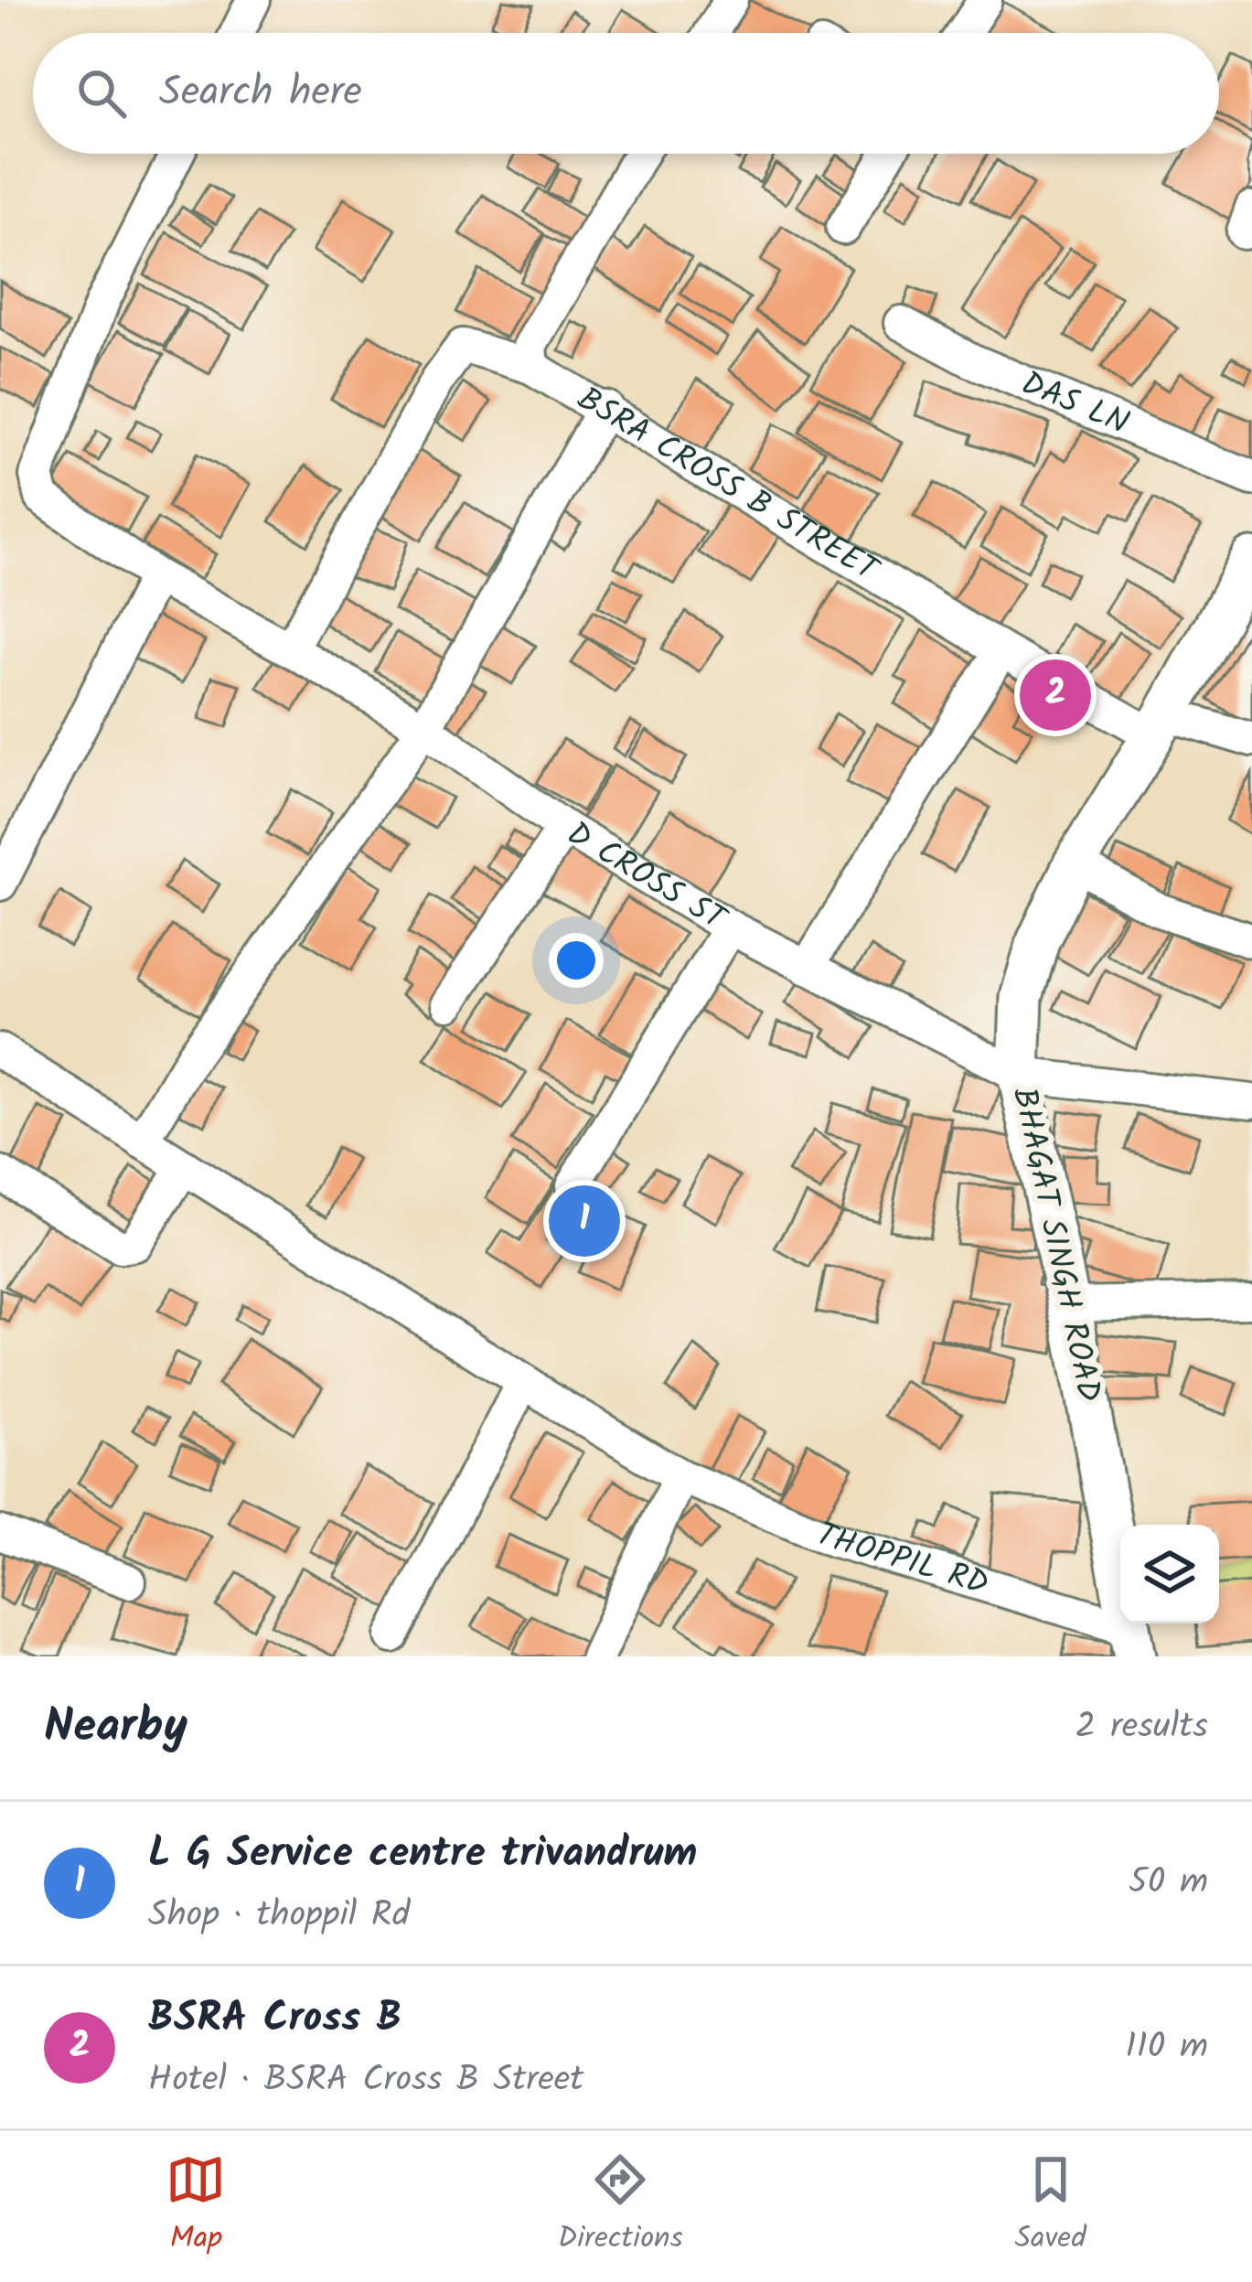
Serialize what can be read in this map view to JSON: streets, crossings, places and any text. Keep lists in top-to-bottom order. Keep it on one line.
{"streets":{"street":["DAS LN","BSRA CROSS B STREET","D CROSS ST","BHAGAT SINGH ROAD","THOPPIL RD"]},"crossings":[["BSRA CROSS B STREET","D CROSS ST"],["BSRA CROSS B STREET","BHAGAT SINGH ROAD"],["D CROSS ST","BHAGAT SINGH ROAD"],["BHAGAT SINGH ROAD","THOPPIL RD"]],"page":{"search":"Search here","pins":["2","1"],"heading":["Nearby","2 results"],"list":[{"mark":"1","name":"L G Service centre trivandrum","note":"Shop · thoppil Rd","value":"50 m"},{"mark":"2","name":"BSRA Cross B","note":"Hotel · BSRA Cross B Street","value":"110 m"}],"nav":["Map","Directions","Saved"]}}
